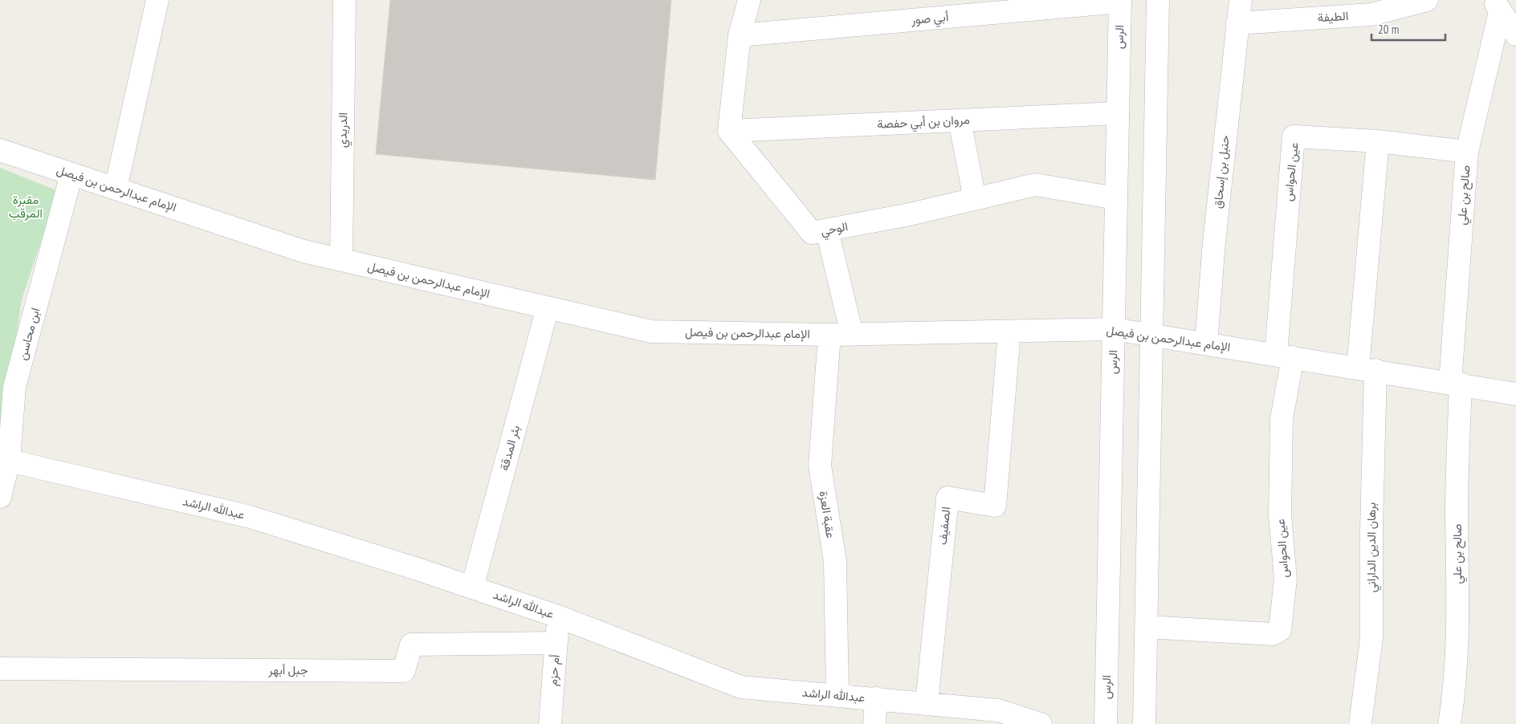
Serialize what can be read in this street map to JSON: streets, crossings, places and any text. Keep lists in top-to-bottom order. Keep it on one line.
{"streets":{"street":["الطيفة","أبي صور","الرس","مروان بن أبي حفصة","الدريدي","حنبل بن إسحاق","عين الحواس","الإمام عبدالرحمن بن فيصل","صالح بن علي","الوحي","ابن محاسن","بئر المدقة","عبدالله الراشد","عقبة العزة","الصفيف","برهان الدين الداراني","جبل أبهر","أم حزم"]},"crossings":[["الطيفة","حنبل بن إسحاق"],["أبي صور","الرس"],["الرس","مروان بن أبي حفصة"],["الرس","الإمام عبدالرحمن بن فيصل"],["الرس","الوحي"],["مروان بن أبي حفصة","الوحي"],["الدريدي","الإمام عبدالرحمن بن فيصل"],["حنبل بن إسحاق","الإمام عبدالرحمن بن فيصل"],["عين الحواس","الإمام عبدالرحمن بن فيصل"],["عين الحواس","صالح بن علي"],["عين الحواس","برهان الدين الداراني"],["الإمام عبدالرحمن بن فيصل","صالح بن علي"],["الإمام عبدالرحمن بن فيصل","ابن محاسن"],["الإمام عبدالرحمن بن فيصل","بئر المدقة"],["الإمام عبدالرحمن بن فيصل","عقبة العزة"],["الإمام عبدالرحمن بن فيصل","الصفيف"],["الإمام عبدالرحمن بن فيصل","برهان الدين الداراني"],["ابن محاسن","عبدالله الراشد"],["بئر المدقة","عبدالله الراشد"],["عبدالله الراشد","عقبة العزة"],["عبدالله الراشد","الصفيف"],["عبدالله الراشد","أم حزم"],["جبل أبهر","أم حزم"]],"parks":["مقبرة المرقب"],"scale_bar":"20 m"}
